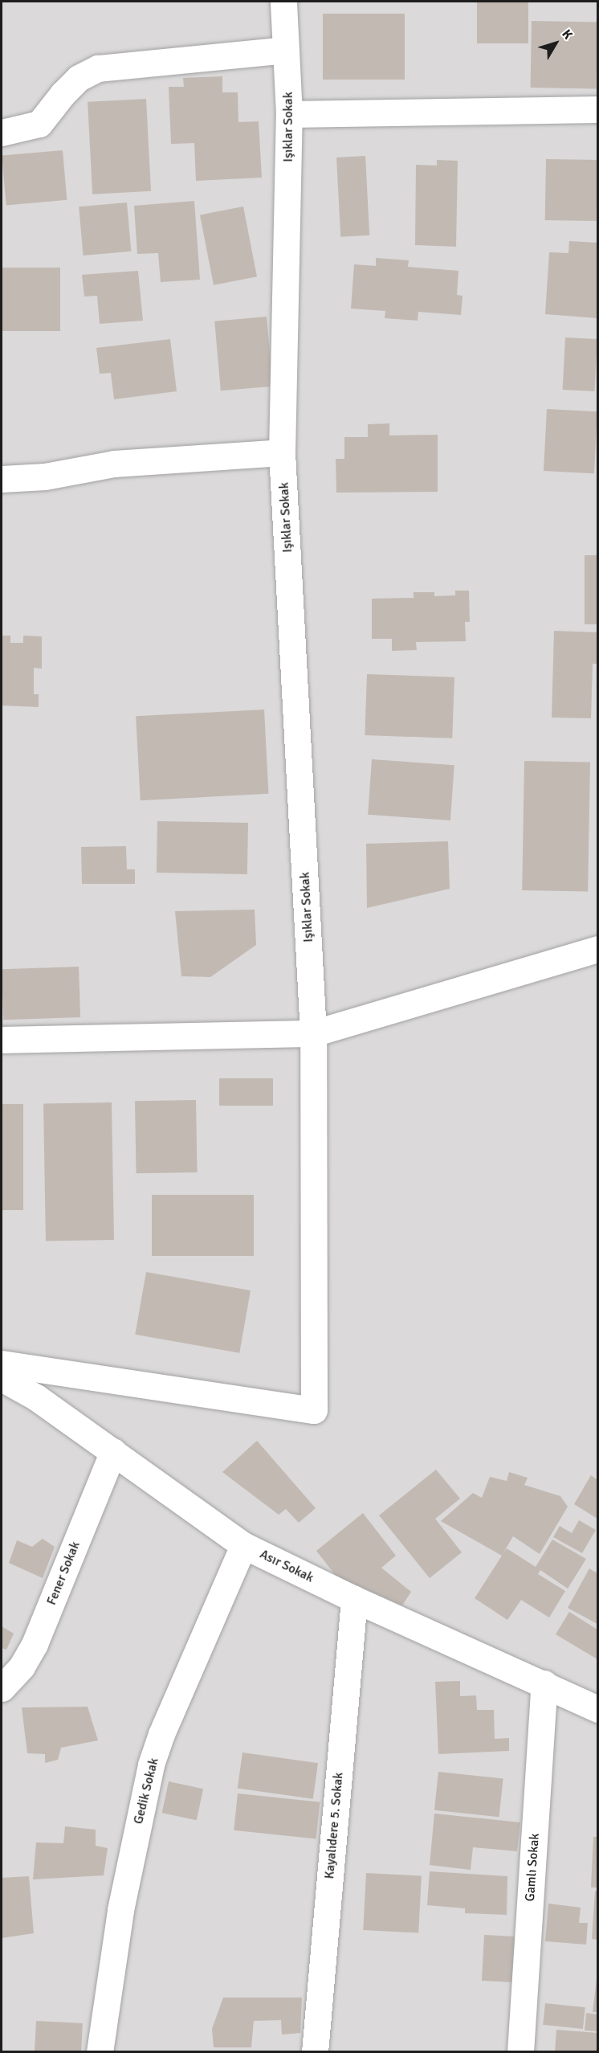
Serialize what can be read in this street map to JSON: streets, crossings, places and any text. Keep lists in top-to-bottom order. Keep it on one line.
{"streets":{"street":["Işıklar Sokak","Asır Sokak","Fener Sokak","Gedik Sokak","Kayalıdere 5. Sokak","Gamlı Sokak"]},"crossings":[["Asır Sokak","Fener Sokak"],["Asır Sokak","Gedik Sokak"],["Asır Sokak","Kayalıdere 5. Sokak"],["Asır Sokak","Gamlı Sokak"]],"north":"top right"}
